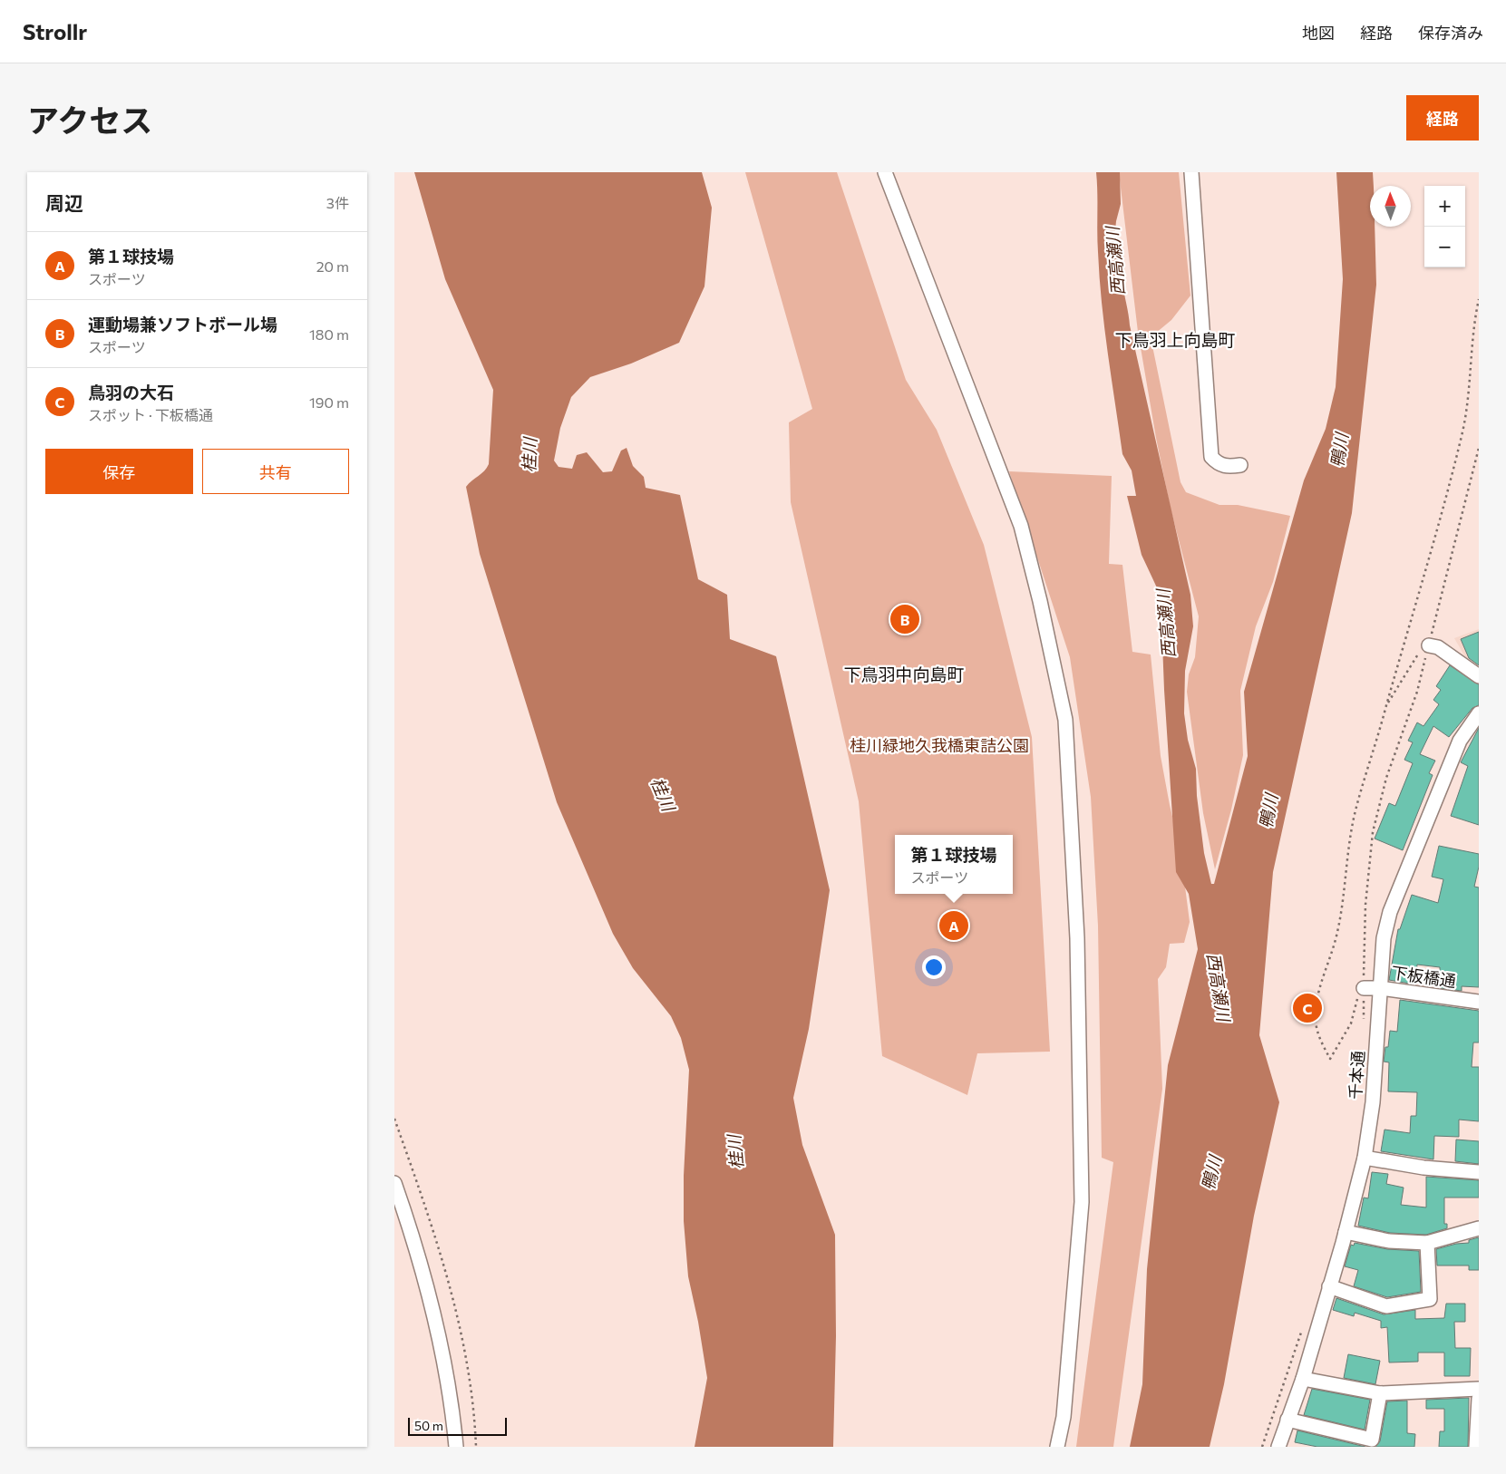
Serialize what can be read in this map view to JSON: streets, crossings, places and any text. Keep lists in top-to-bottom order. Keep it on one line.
{"streets":{"street":["下板橋通","千本通"]},"crossings":[["下板橋通","千本通"]],"districts":["下鳥羽上向島町","下鳥羽中向島町"],"water":["西高瀬川","鴨川","桂川"],"parks":["桂川緑地久我橋東詰公園"],"scale_bar":"50 m","north":"top","page":{"header":"Strollr","nav":["地図","経路","保存済み"],"title":"アクセス","buttons":["経路",["保存","共有"]],"heading":["周辺","3件"],"map_buttons":["+","−"],"list":[{"mark":"A","name":"第１球技場","note":"スポーツ","value":"20 m"},{"mark":"B","name":"運動場兼ソフトボール場","note":"スポーツ","value":"180 m"},{"mark":"C","name":"鳥羽の大石","note":"スポット · 下板橋通","value":"190 m"}],"pins":["B","A","C"],"popup":["第１球技場","スポーツ"],"scale":"50 m"}}
